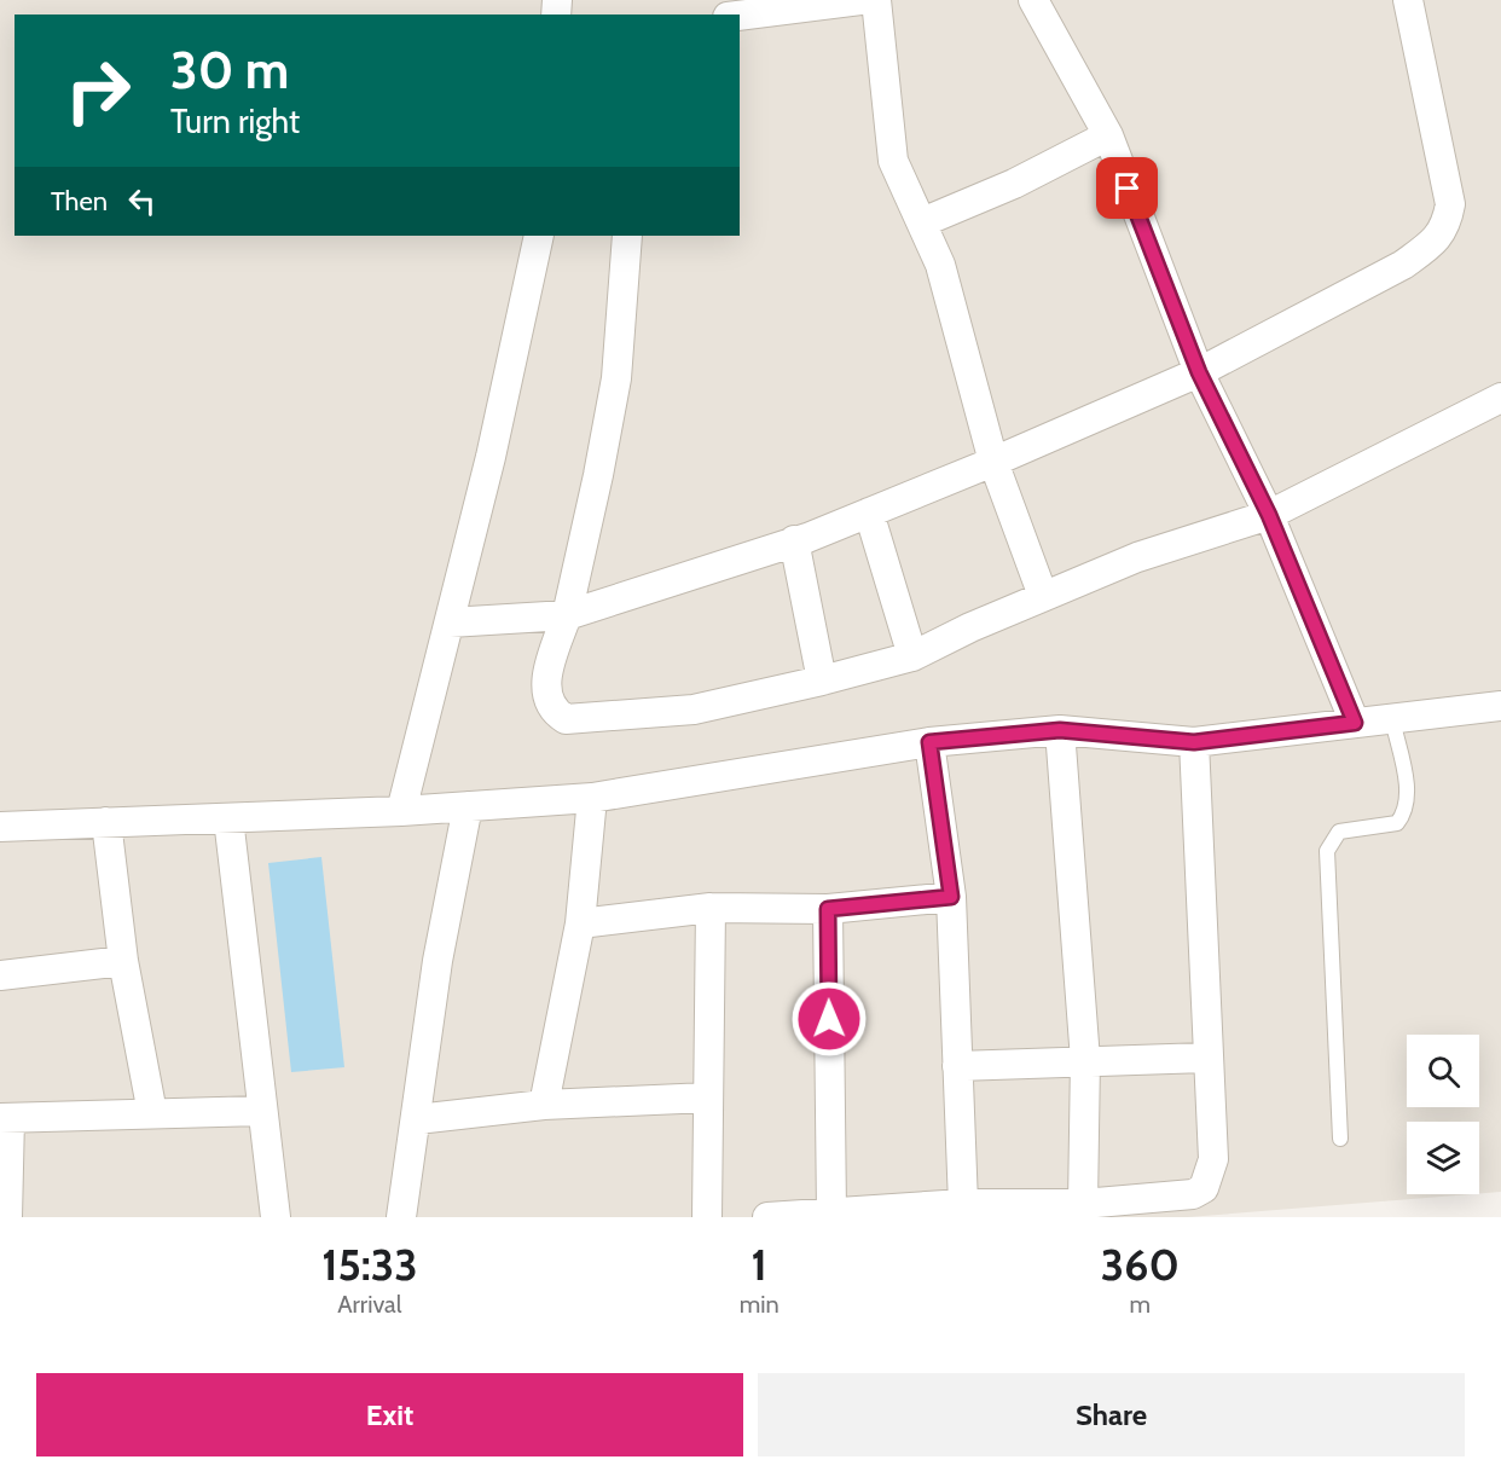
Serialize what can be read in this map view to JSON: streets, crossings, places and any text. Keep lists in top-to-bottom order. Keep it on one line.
{"page":{"turn":["30 m","Turn right"],"then":"Then","eta":["15:33","Arrival","1","min","360","m"],"buttons":["Exit","Share"]}}
